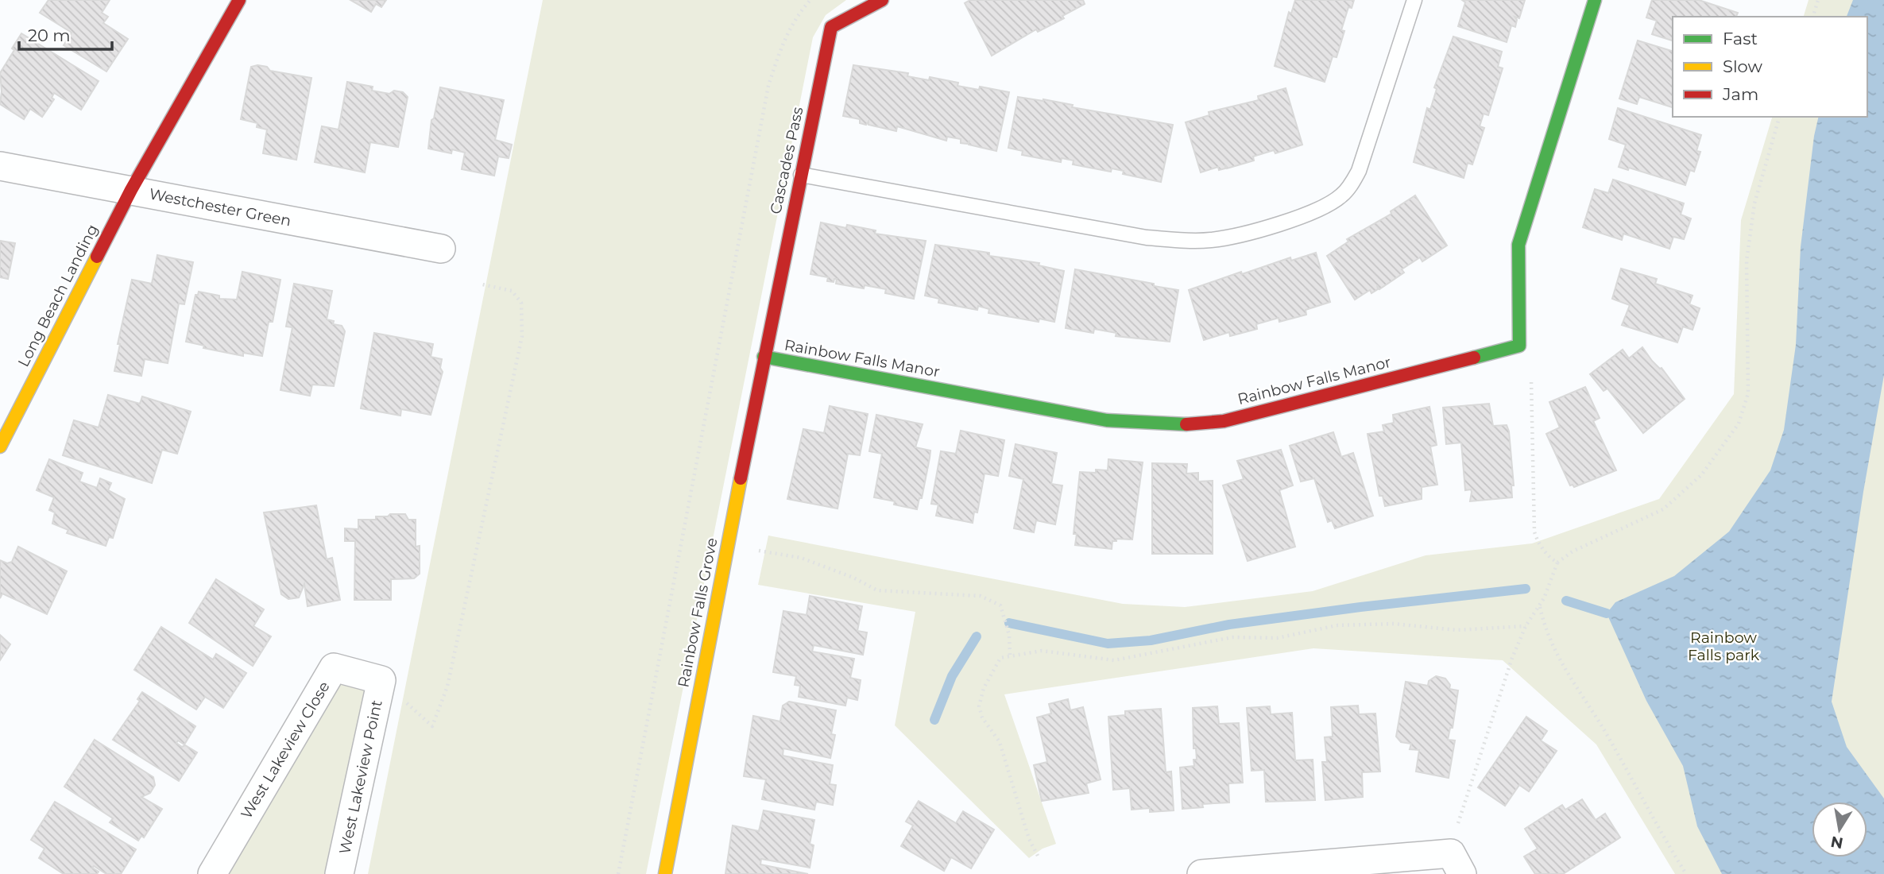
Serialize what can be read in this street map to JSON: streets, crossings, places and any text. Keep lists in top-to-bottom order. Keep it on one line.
{"streets":{"street":["Cascades Pass","Westchester Green","Long Beach Landing","Rainbow Falls Manor","Rainbow Falls Grove","West Lakeview Close","West Lakeview Point"]},"crossings":[["Cascades Pass","Rainbow Falls Manor"],["Cascades Pass","Rainbow Falls Grove"],["Westchester Green","Long Beach Landing"],["Rainbow Falls Manor","Rainbow Falls Grove"],["West Lakeview Close","West Lakeview Point"]],"parks":["Rainbow Falls park"],"legend":["Fast","Slow","Jam"],"scale_bar":"20 m","north":"bottom"}
